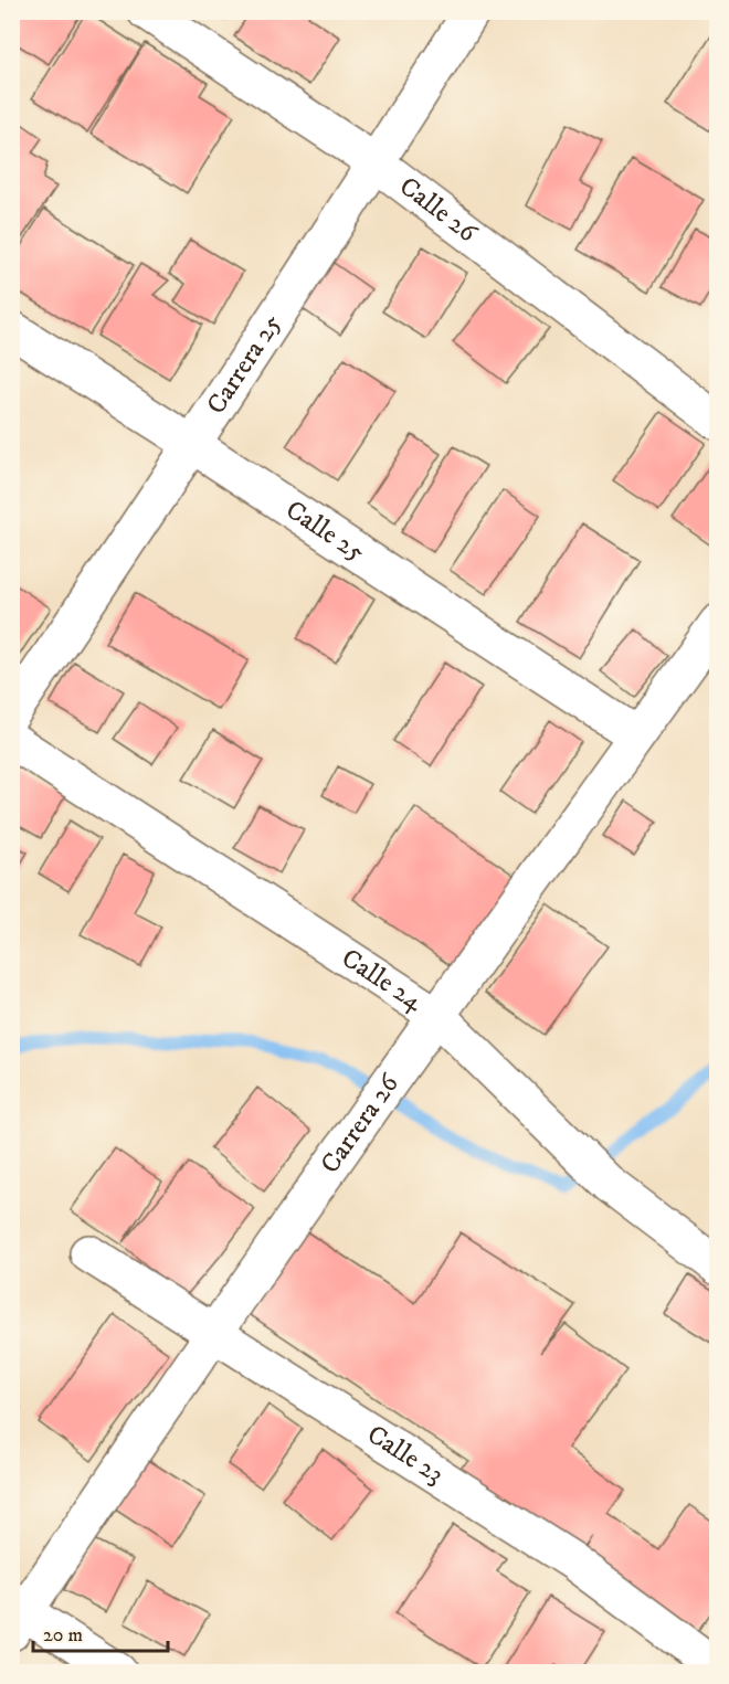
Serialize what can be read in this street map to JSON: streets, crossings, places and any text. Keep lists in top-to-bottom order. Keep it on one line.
{"streets":{"street":["Calle 26","Carrera 25","Calle 25","Calle 24","Carrera 26","Calle 23"]},"crossings":[["Calle 26","Carrera 25"],["Carrera 25","Calle 25"],["Calle 25","Carrera 26"],["Calle 24","Carrera 26"],["Carrera 26","Calle 23"]],"scale_bar":"20 m"}
